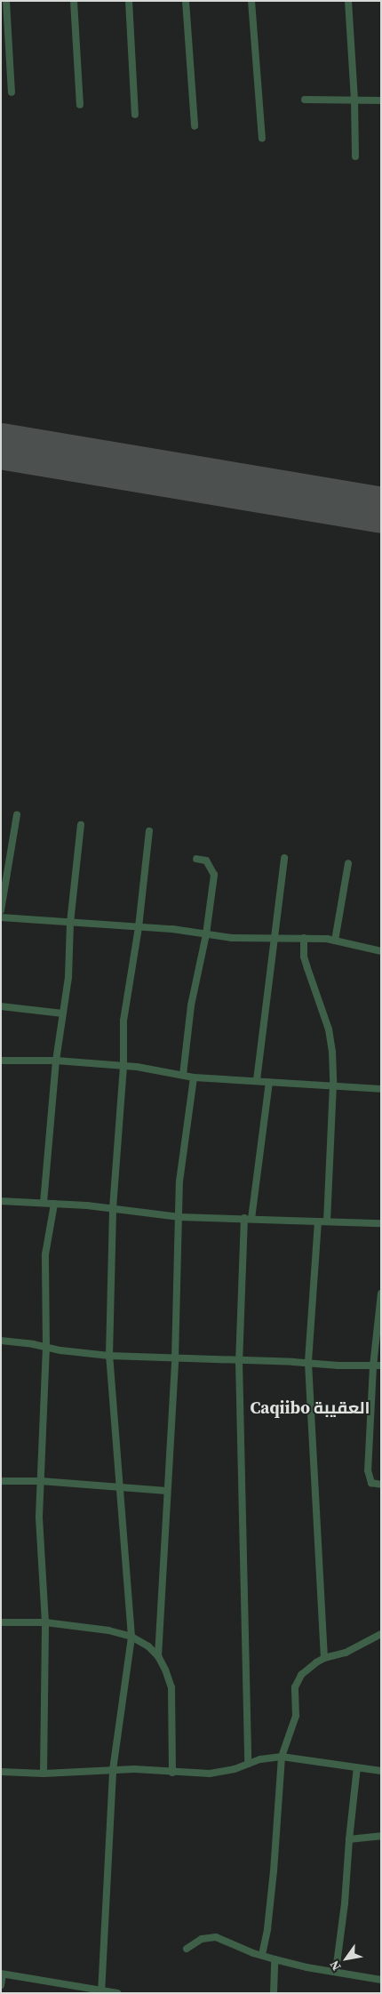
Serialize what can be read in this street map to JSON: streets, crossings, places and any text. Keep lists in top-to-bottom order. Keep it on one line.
{"districts":["Caqiibo العقيبة"],"north":"bottom left"}
